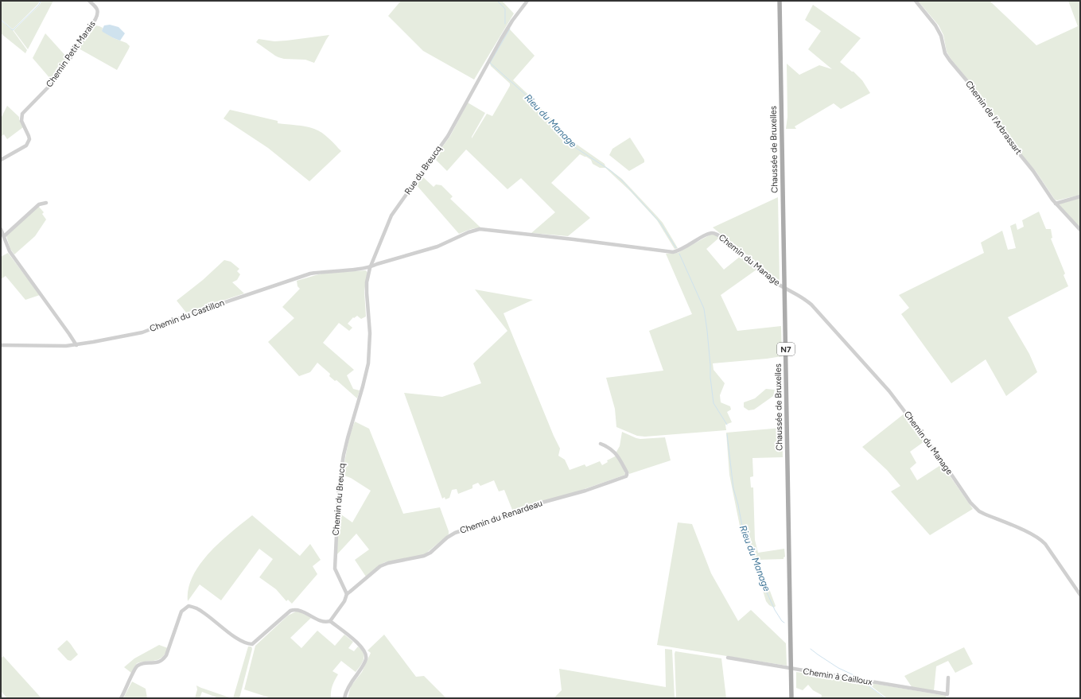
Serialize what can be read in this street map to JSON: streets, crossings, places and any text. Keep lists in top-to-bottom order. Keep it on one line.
{"streets":{"main road":["Chaussée de Bruxelles","N7"],"street":["Chemin Petit Marais","Chemin de l'Arbrassart","Rue du Breucq","Chemin du Manage","Chemin du Castillon","Chemin du Breucq","Chemin du Renardeau","Chemin à Cailloux"]},"crossings":[["Chaussée de Bruxelles","Chemin du Manage"],["Chaussée de Bruxelles","Chemin à Cailloux"],["Rue du Breucq","Chemin du Manage"],["Rue du Breucq","Chemin du Castillon"],["Rue du Breucq","Chemin du Breucq"],["Chemin du Manage","Chemin du Castillon"],["Chemin du Breucq","Chemin du Renardeau"]],"water":["Rieu du Manage"]}
